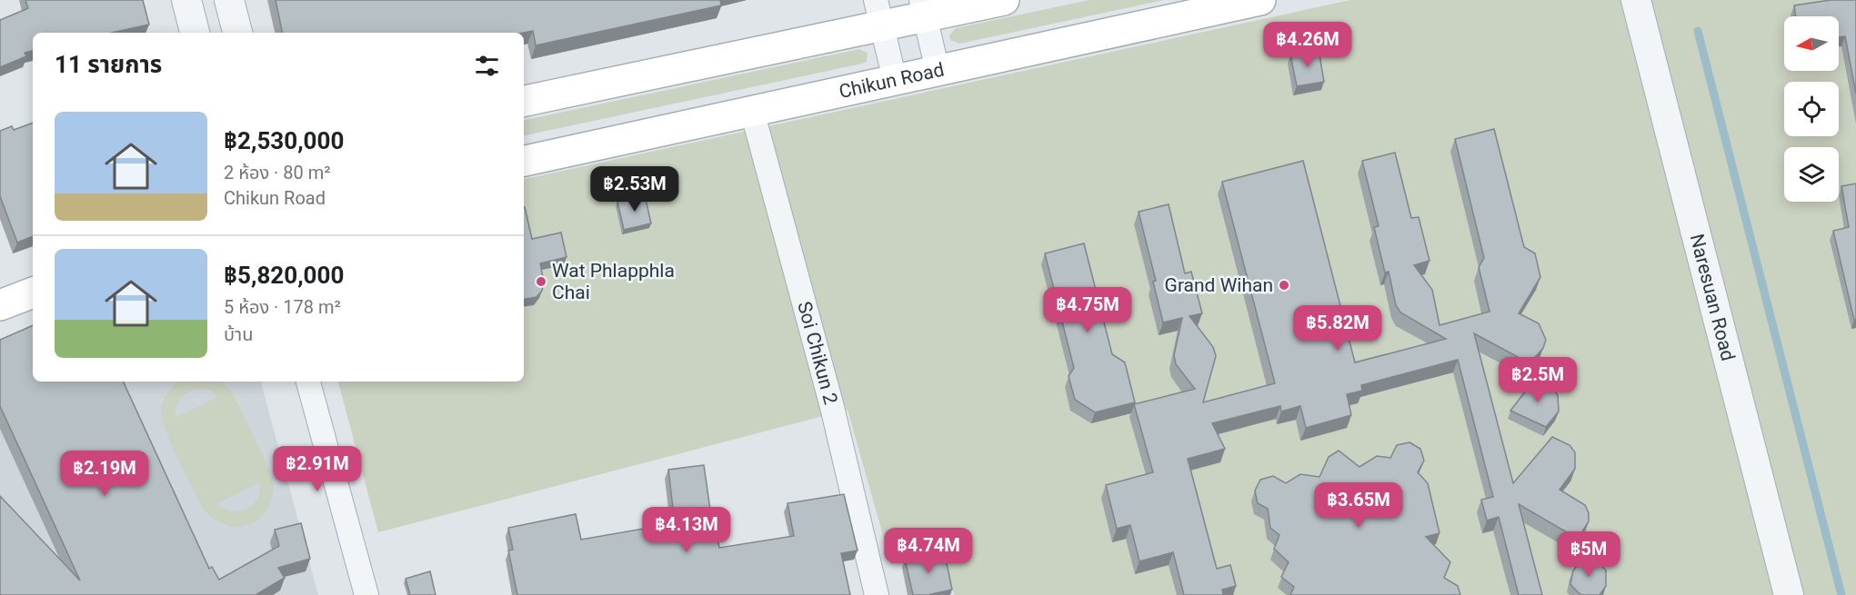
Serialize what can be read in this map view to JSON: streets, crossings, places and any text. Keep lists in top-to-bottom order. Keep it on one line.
{"streets":{"main road":["Chikun Road"],"street":["Naresuan Road","Soi Chikun 2"]},"crossings":[["Chikun Road","Soi Chikun 2"]],"places":["Wat Phlapphla Chai","Grand Wihan"],"north":"left","page":{"price":["฿4.26M","฿2.53M","฿4.75M","฿5.82M","฿2.5M","฿2.91M","฿2.19M","฿3.65M","฿4.13M","฿4.74M","฿5M"],"heading":"11 รายการ","list":[{"name":"฿2,530,000","note":"2 ห้อง · 80 m² · Chikun Road"},{"name":"฿5,820,000","note":"5 ห้อง · 178 m² · บ้าน"}]}}
